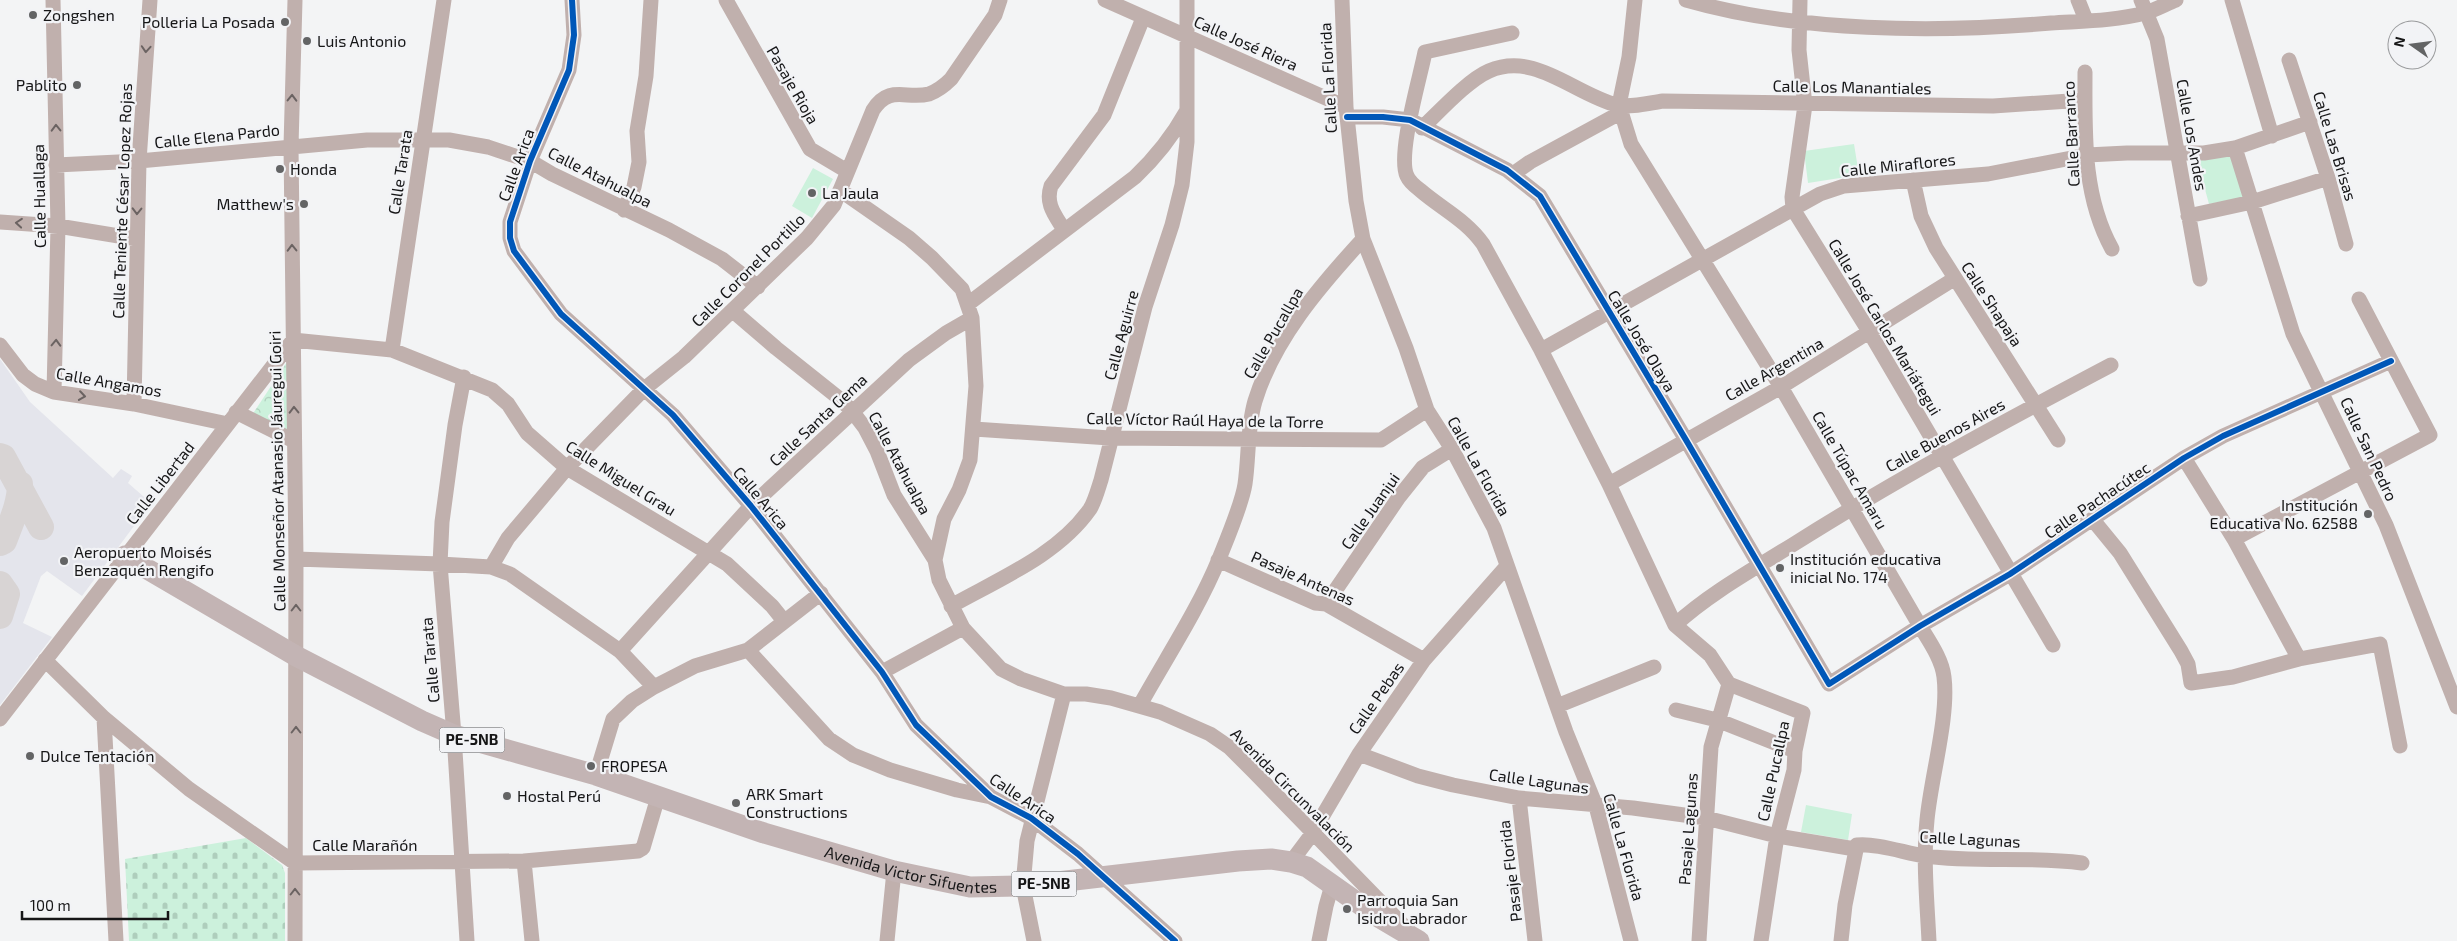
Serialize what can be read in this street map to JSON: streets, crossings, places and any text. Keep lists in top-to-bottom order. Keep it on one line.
{"streets":{"highway":["PE-5NB","Avenida Victor Sifuentes"],"street":["Calle José Riera","Calle La Florida","Pasaje Rioja","Calle Los Manantiales","Calle Barranco","Calle Los Andes","Calle Elena Pardo","Calle Las Brisas","Calle Arica","Calle Miraflores","Calle Tarata","Calle Atahualpa","Calle Huallaga","Calle Teniente César Lopez Rojas","Calle Coronel Portillo","Calle Shapaja","Calle José Carlos Mariátegui","Calle Pucallpa","Calle Aguirre","Calle José Olaya","Calle Argentina","Calle Angamos","Calle Santa Gema","Calle Víctor Raúl Haya de la Torre","Calle Buenos Aires","Calle San Pedro","Calle Túpac Amaru","Calle Monseñor Atanasio Jáuregui Goiri","Calle Miguel Grau","Calle Libertad","Calle Pachacútec","Calle Juanjui","Pasaje Antenas","Calle Pebas","Calle Lagunas","Avenida Circunvalación","Pasaje Lagunas","Calle Marañón","Pasaje Florida"]},"crossings":[["Calle José Riera","Calle La Florida"],["Calle José Riera","Calle Aguirre"],["Calle José Riera","Calle José Olaya"],["Calle La Florida","Calle Pucallpa"],["Calle La Florida","Calle José Olaya"],["Calle La Florida","Calle Víctor Raúl Haya de la Torre"],["Calle La Florida","Calle Juanjui"],["Calle La Florida","Calle Pebas"],["Calle La Florida","Calle Lagunas"],["Pasaje Rioja","Calle Coronel Portillo"],["Calle Los Manantiales","Calle Barranco"],["Calle Los Manantiales","Calle Túpac Amaru"],["Calle Barranco","Calle Miraflores"],["Calle Los Andes","Calle Miraflores"],["Calle Elena Pardo","Calle Atahualpa"],["Calle Elena Pardo","Calle Huallaga"],["Calle Elena Pardo","Calle Teniente César Lopez Rojas"],["Calle Elena Pardo","Calle Monseñor Atanasio Jáuregui Goiri"],["Calle Las Brisas","Calle Miraflores"],["Calle Arica","Calle Atahualpa"],["Calle Arica","Calle Coronel Portillo"],["Calle Arica","Calle Santa Gema"],["Calle Arica","Avenida Victor Sifuentes"],["Calle Miraflores","Calle Shapaja"],["Calle Miraflores","Calle José Carlos Mariátegui"],["Calle Miraflores","Calle José Olaya"],["Calle Miraflores","Calle San Pedro"],["Calle Miraflores","Calle Túpac Amaru"],["Calle Tarata","Calle Atahualpa"],["Calle Tarata","Calle Miguel Grau"],["Calle Tarata","PE-5NB"],["Calle Tarata","Calle Marañón"],["Calle Atahualpa","Calle Coronel Portillo"],["Calle Atahualpa","Calle Santa Gema"],["Calle Atahualpa","Calle Monseñor Atanasio Jáuregui Goiri"],["Calle Atahualpa","Avenida Circunvalación"],["Calle Huallaga","Calle Angamos"],["Calle Teniente César Lopez Rojas","Calle Angamos"],["Calle Coronel Portillo","Calle Miguel Grau"],["Calle Coronel Portillo","Avenida Circunvalación"],["Calle Shapaja","Calle Argentina"],["Calle Shapaja","Calle Buenos Aires"],["Calle José Carlos Mariátegui","Calle Argentina"],["Calle José Carlos Mariátegui","Calle Buenos Aires"],["Calle José Carlos Mariátegui","Calle Pachacútec"],["Calle Pucallpa","Calle Víctor Raúl Haya de la Torre"],["Calle Pucallpa","Pasaje Antenas"],["Calle Pucallpa","Calle Lagunas"],["Calle Pucallpa","Avenida Circunvalación"],["Calle Pucallpa","Pasaje Lagunas"],["Calle Aguirre","Calle Santa Gema"],["Calle Aguirre","Calle Víctor Raúl Haya de la Torre"],["Calle Aguirre","Avenida Circunvalación"],["Calle José Olaya","Calle Argentina"],["Calle José Olaya","Calle Buenos Aires"],["Calle José Olaya","Calle Pachacútec"],["Calle Argentina","Calle Túpac Amaru"],["Calle Angamos","Calle Monseñor Atanasio Jáuregui Goiri"],["Calle Angamos","Calle Libertad"],["Calle Santa Gema","Calle Miguel Grau"],["Calle Santa Gema","Avenida Circunvalación"],["Calle Víctor Raúl Haya de la Torre","Avenida Circunvalación"],["Calle Buenos Aires","Calle Túpac Amaru"],["Calle San Pedro","Calle Pachacútec"],["Calle Túpac Amaru","Calle Pachacútec"],["Calle Túpac Amaru","Calle Lagunas"],["Calle Monseñor Atanasio Jáuregui Goiri","Calle Miguel Grau"],["Calle Monseñor Atanasio Jáuregui Goiri","Calle Libertad"],["Calle Monseñor Atanasio Jáuregui Goiri","PE-5NB"],["Calle Monseñor Atanasio Jáuregui Goiri","Calle Marañón"],["Calle Miguel Grau","Calle Libertad"],["Calle Libertad","PE-5NB"],["Calle Libertad","Calle Marañón"],["Calle Juanjui","Pasaje Antenas"],["Pasaje Antenas","Calle Pebas"],["Calle Pebas","Calle Lagunas"],["Calle Pebas","Avenida Circunvalación"],["Calle Pebas","Avenida Victor Sifuentes"],["PE-5NB","Calle Marañón"],["PE-5NB","Avenida Victor Sifuentes"],["Calle Lagunas","Pasaje Lagunas"],["Calle Lagunas","Pasaje Florida"],["Avenida Circunvalación","Avenida Victor Sifuentes"],["Calle Marañón","Avenida Victor Sifuentes"]],"one_way":["Calle Huallaga","Calle Teniente César Lopez Rojas","Calle Monseñor Atanasio Jáuregui Goiri"],"places":["Zongshen","Polleria La Posada","Luis Antonio","Pablito","Honda","La Jaula","Matthew's","Institución Educativa No. 62588","Aeropuerto Moisés Benzaquén Rengifo","Institución educativa inicial No. 174","Dulce Tentación","FROPESA","Hostal Perú","ARK Smart Constructions","Parroquia San Isidro Labrador"],"scale_bar":"100 m","north":"left"}
